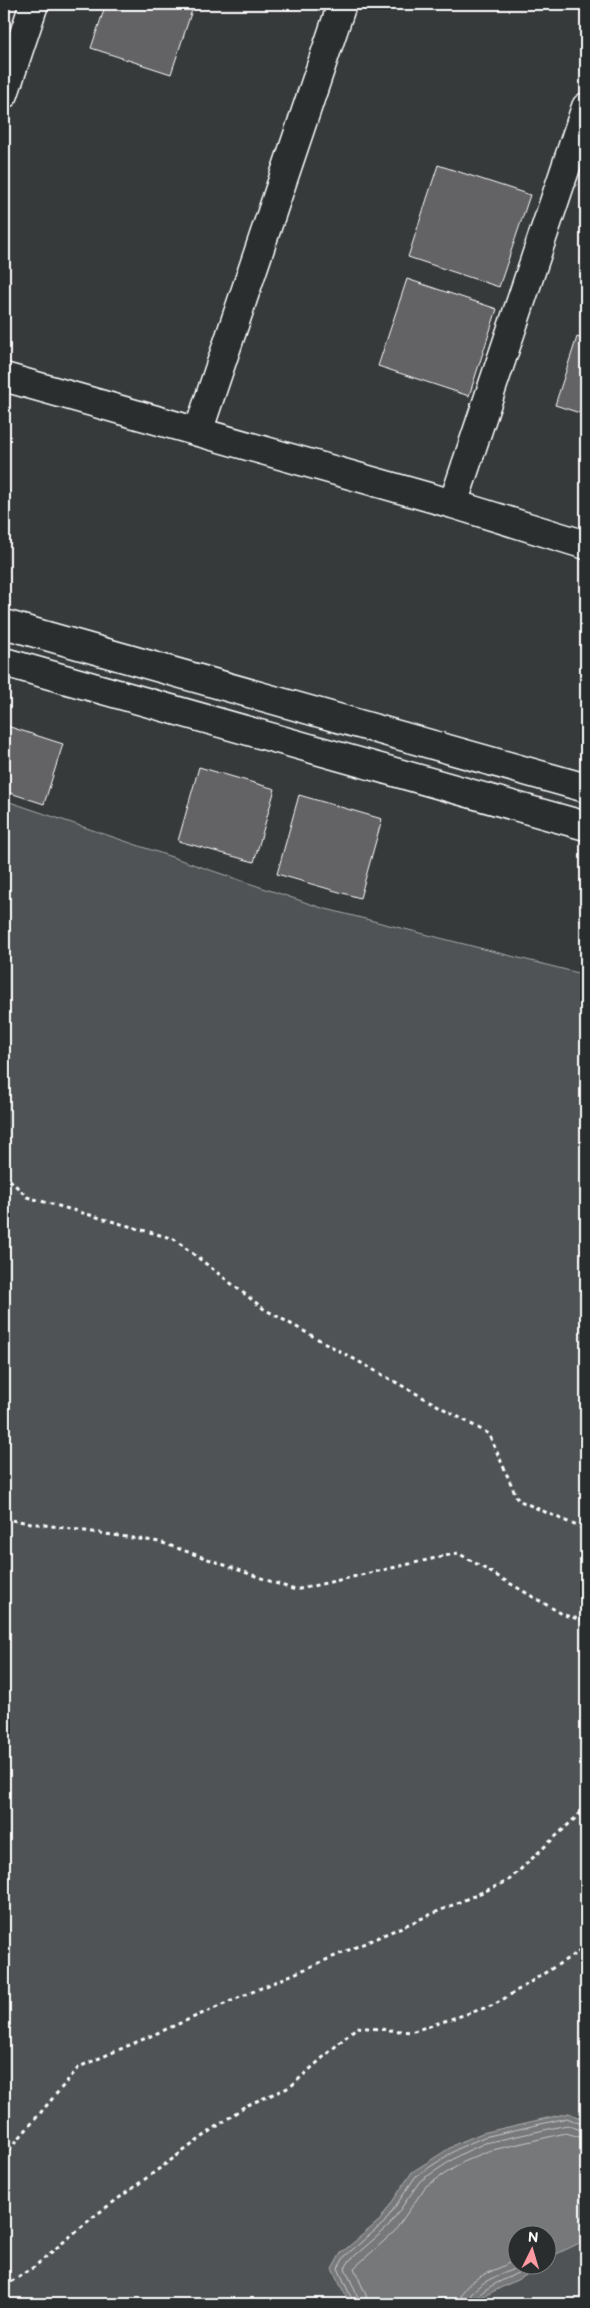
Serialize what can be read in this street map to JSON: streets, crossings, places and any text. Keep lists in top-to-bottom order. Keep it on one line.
{"north":"top"}
